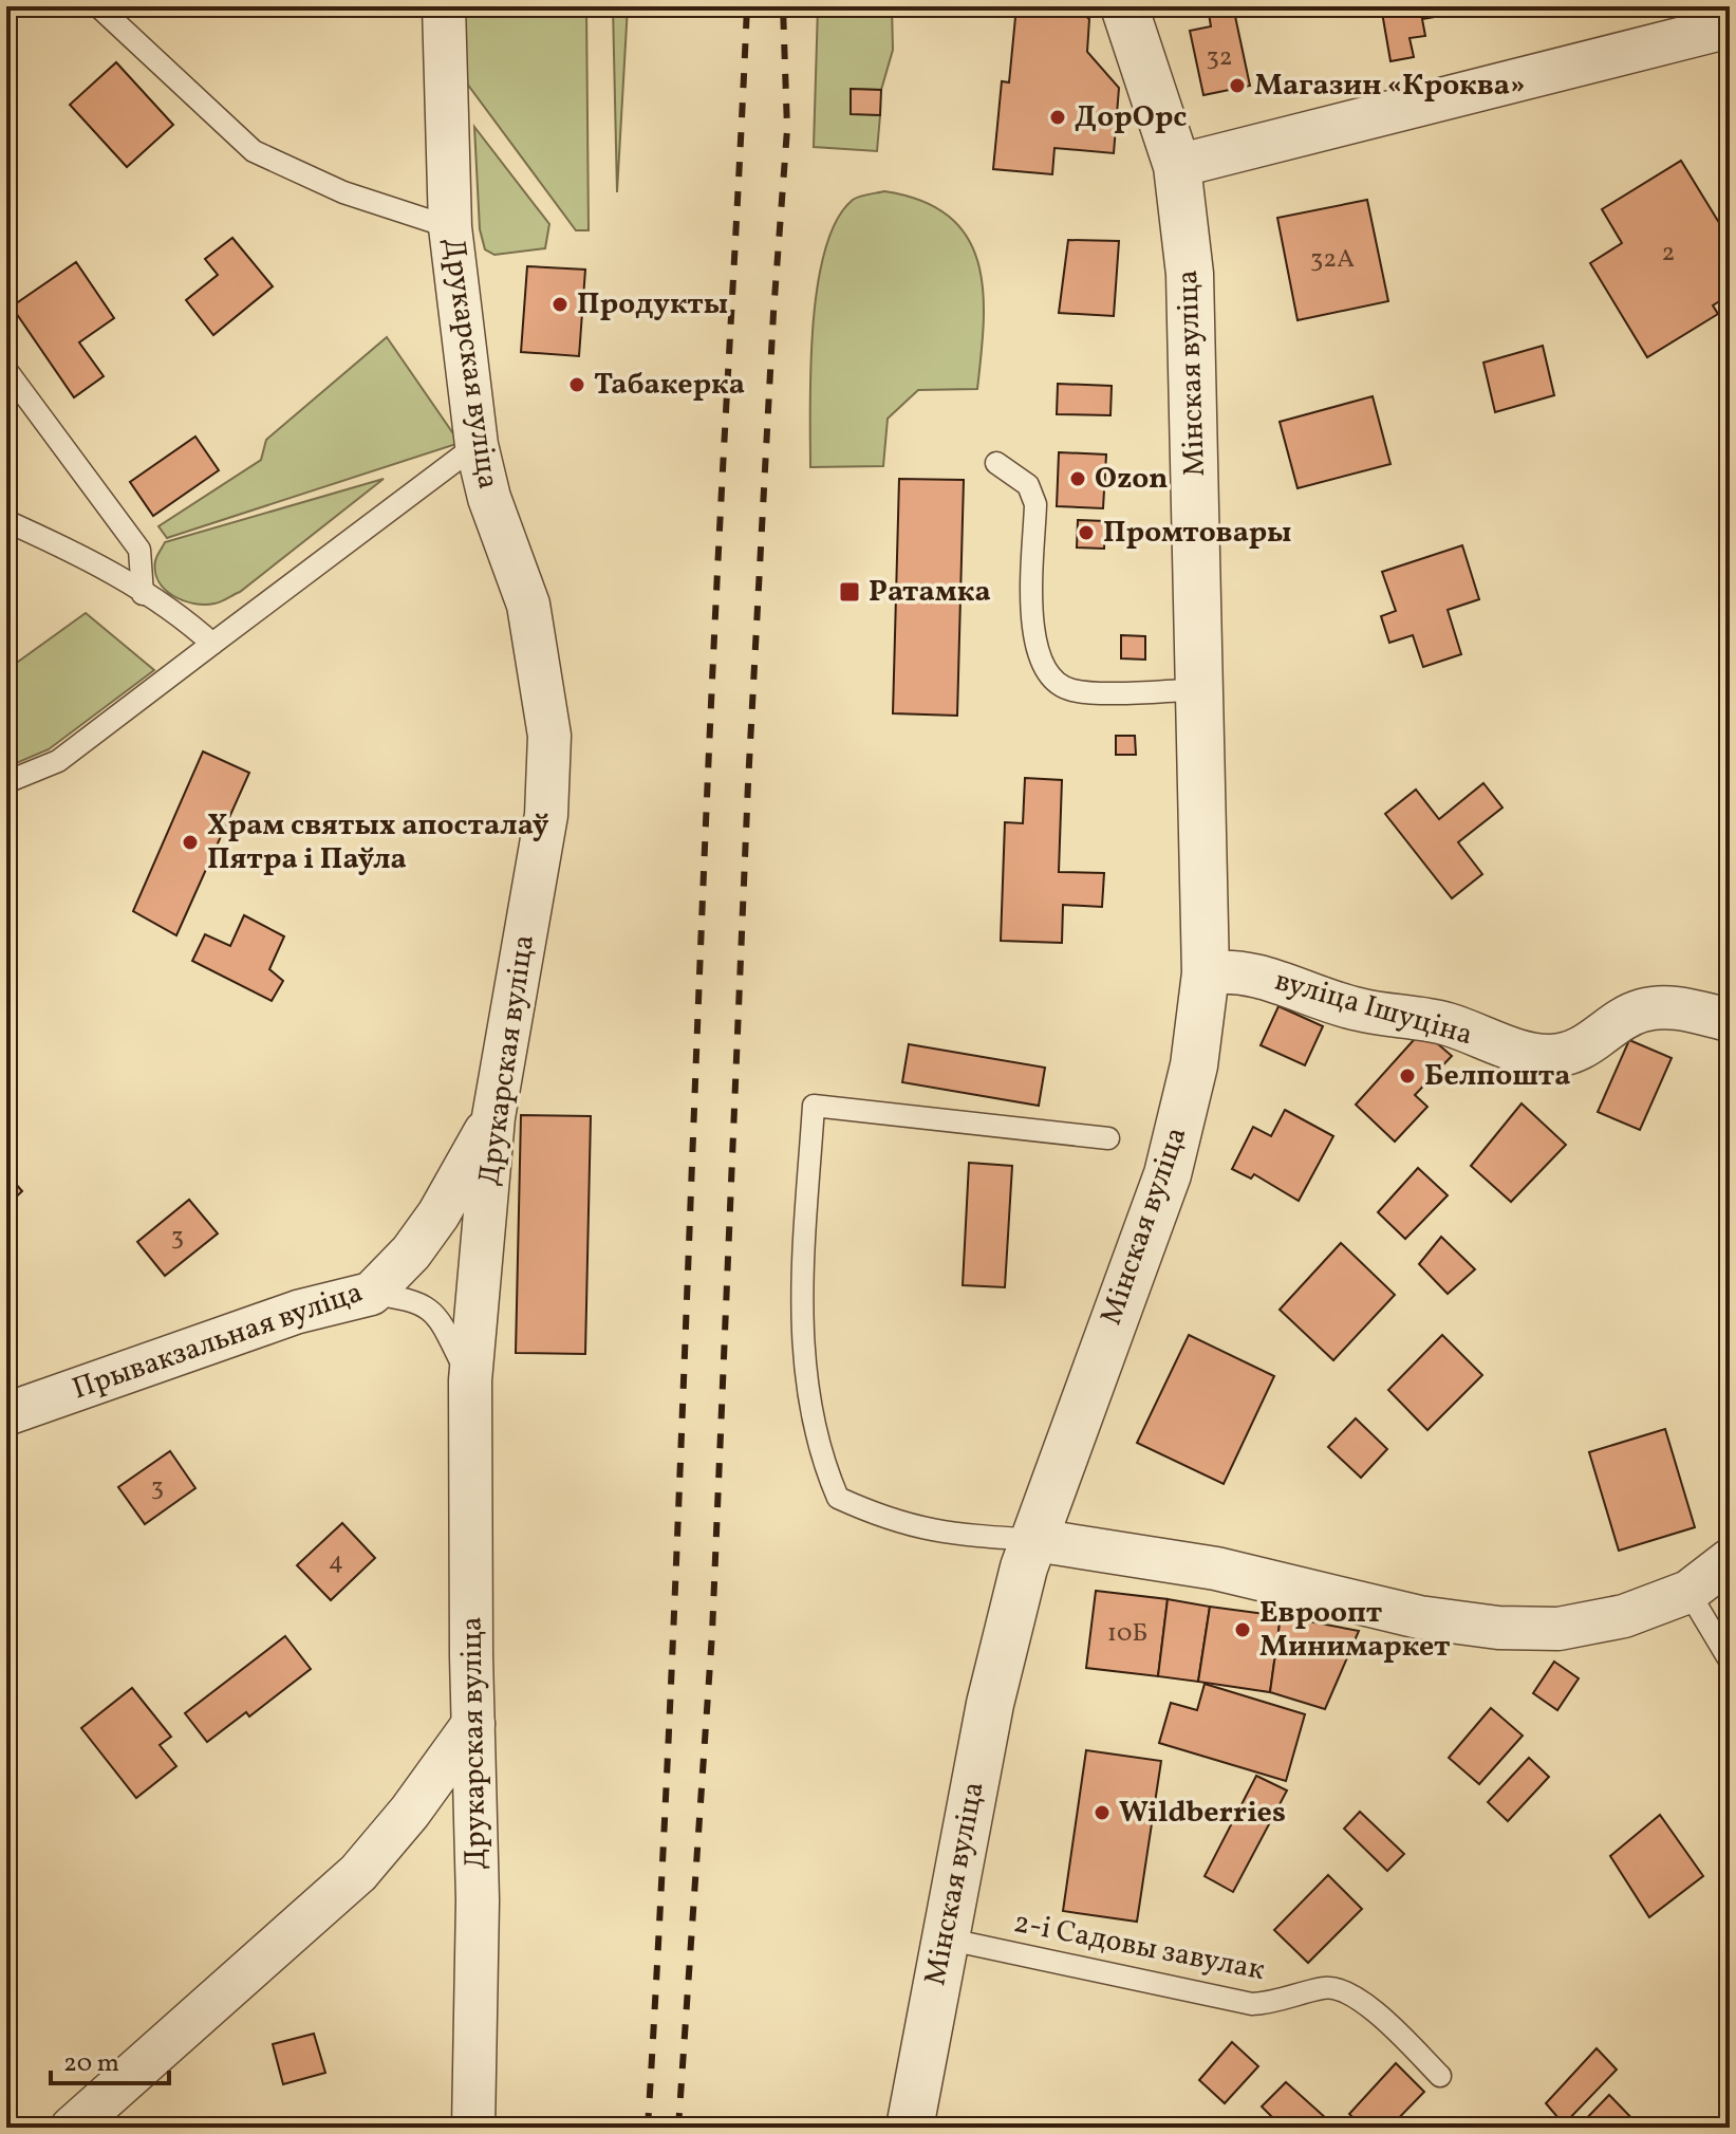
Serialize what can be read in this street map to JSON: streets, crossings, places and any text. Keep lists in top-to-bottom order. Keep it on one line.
{"streets":{"street":["Друкарская вуліца","Мінская вуліца","вуліца Ішуціна","Прывакзальная вуліца"],"lane":["2-і Садовы завулак"]},"crossings":[["Друкарская вуліца","Прывакзальная вуліца"],["Мінская вуліца","вуліца Ішуціна"],["Мінская вуліца","2-і Садовы завулак"]],"places":{"other":["Магазин «Кроква»","ДорОрс","Продукты","Табакерка","Ozon","Промтовары","Храм святых апосталаў Пятра і Паўла","Белпошта","Евроопт Минимаркет","Wildberries"],"transit":["Ратамка"]},"house_numbers":["32","2","32А","3","3","4","10Б"],"scale_bar":"20 m"}
